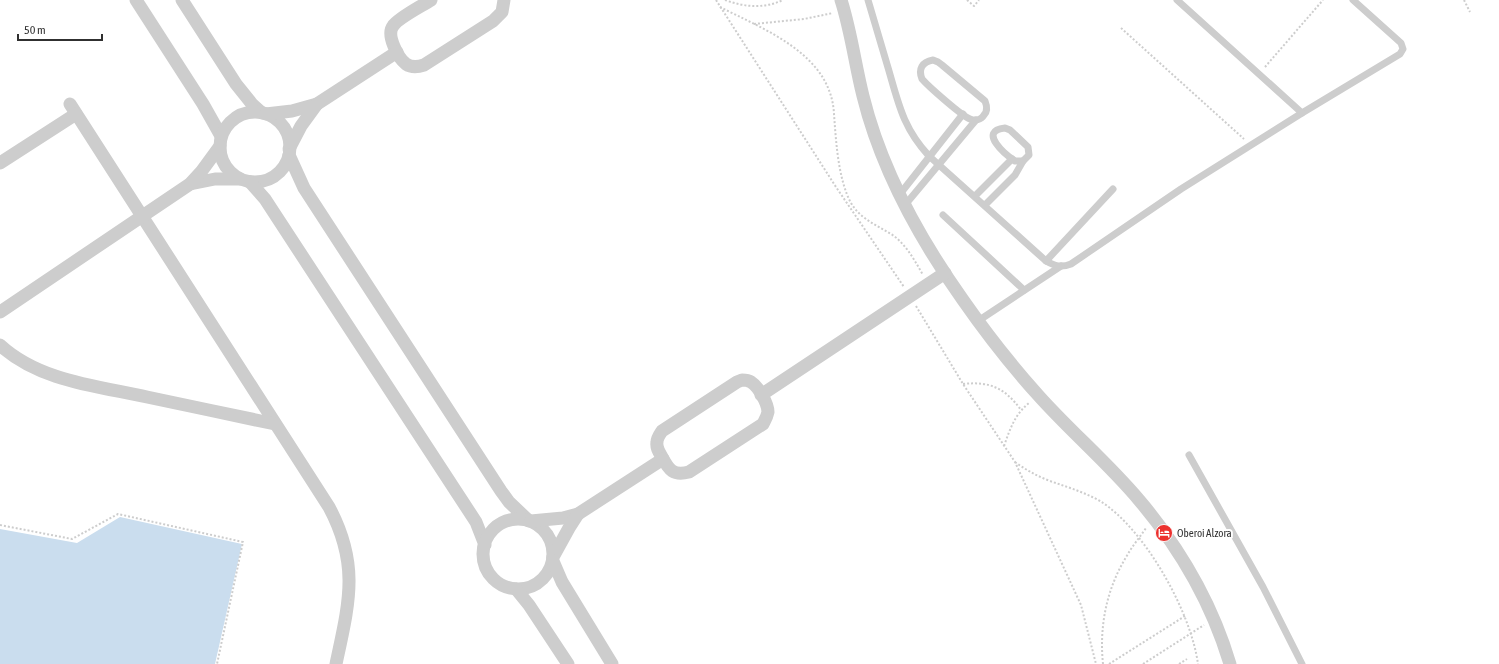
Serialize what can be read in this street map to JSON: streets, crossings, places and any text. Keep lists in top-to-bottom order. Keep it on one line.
{"places":{"hotel":["Oberoi Alzora"]},"scale_bar":"50 m"}
